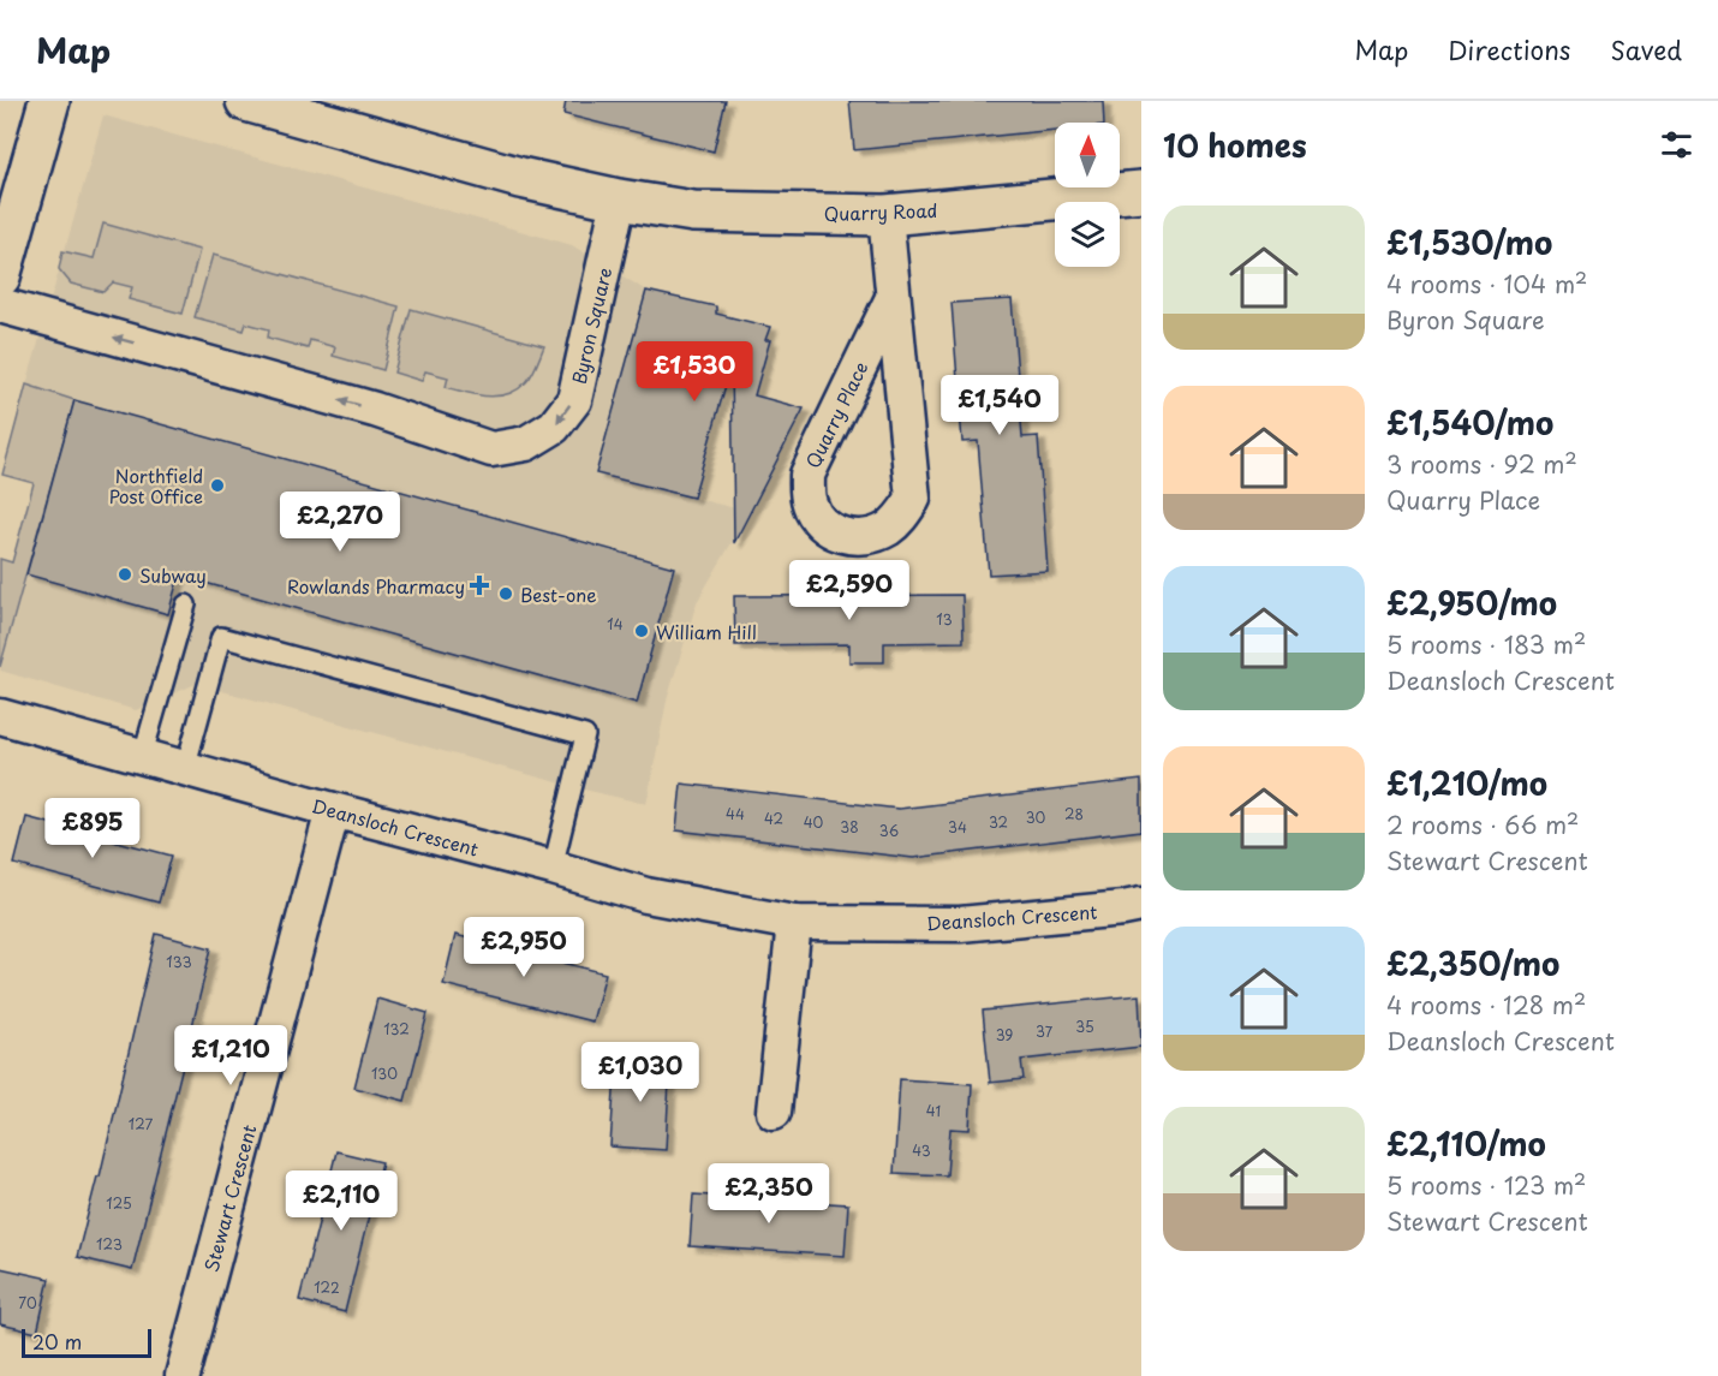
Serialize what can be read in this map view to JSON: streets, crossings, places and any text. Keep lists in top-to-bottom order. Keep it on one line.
{"streets":{"street":["Quarry Road","Byron Square","Quarry Place","Deansloch Crescent","Stewart Crescent"]},"crossings":[["Quarry Road","Byron Square"],["Quarry Road","Quarry Place"],["Deansloch Crescent","Stewart Crescent"]],"places":{"other":["Northfield Post Office","Subway","Best-one","William Hill"],"health":["Rowlands Pharmacy"]},"house_numbers":["13","14","44","28","30","42","40","32","38","34","36","133","35","132","37","39","130","41","127","43","125","123","122","70"],"scale_bar":"20 m","north":"top","page":{"header":"Map","nav":["Map","Directions","Saved"],"heading":"10 homes","list":[{"name":"£1,530/mo","note":"4 rooms · 104 m² · Byron Square"},{"name":"£1,540/mo","note":"3 rooms · 92 m² · Quarry Place"},{"name":"£2,950/mo","note":"5 rooms · 183 m² · Deansloch Crescent"},{"name":"£1,210/mo","note":"2 rooms · 66 m² · Stewart Crescent"},{"name":"£2,350/mo","note":"4 rooms · 128 m² · Deansloch Crescent"},{"name":"£2,110/mo","note":"5 rooms · 123 m² · Stewart Crescent"}],"price":["£1,530","£1,540","£2,270","£2,590","£895","£2,950","£1,210","£1,030","£2,350","£2,110"],"scale":"20 m"}}
